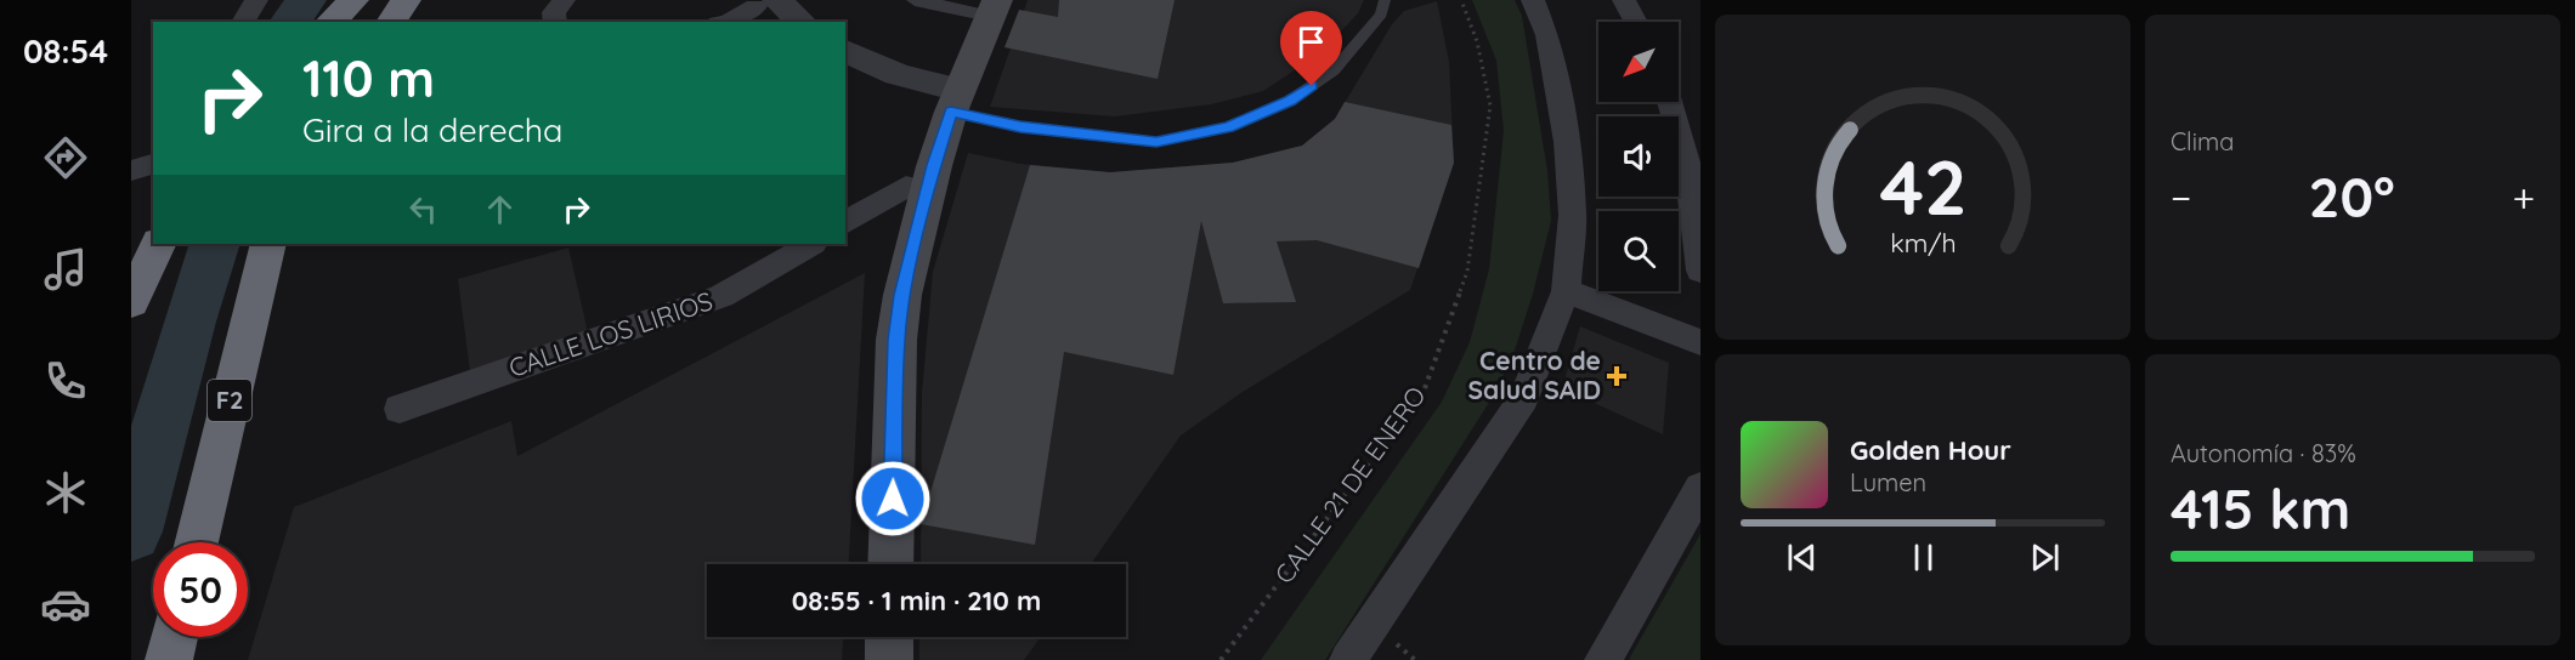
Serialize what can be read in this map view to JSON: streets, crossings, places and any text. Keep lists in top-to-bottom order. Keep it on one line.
{"streets":{"highway":["F2"],"street":["CALLE LOS LIRIOS"],"path":["CALLE 21 DE ENERO"]},"places":{"health":["Centro de Salud SAID"]},"north":"bottom left","page":{"tabs":"08:54","tile":["Clima",["Autonomía · 83%","415 km"]],"turn":["110 m","Gira a la derecha"],"heat":["−","20°","+"],"song":["Golden Hour","Lumen"],"limit":"50","trip":"08:55 · 1 min · 210 m","gauge":["42","km/h"]}}
